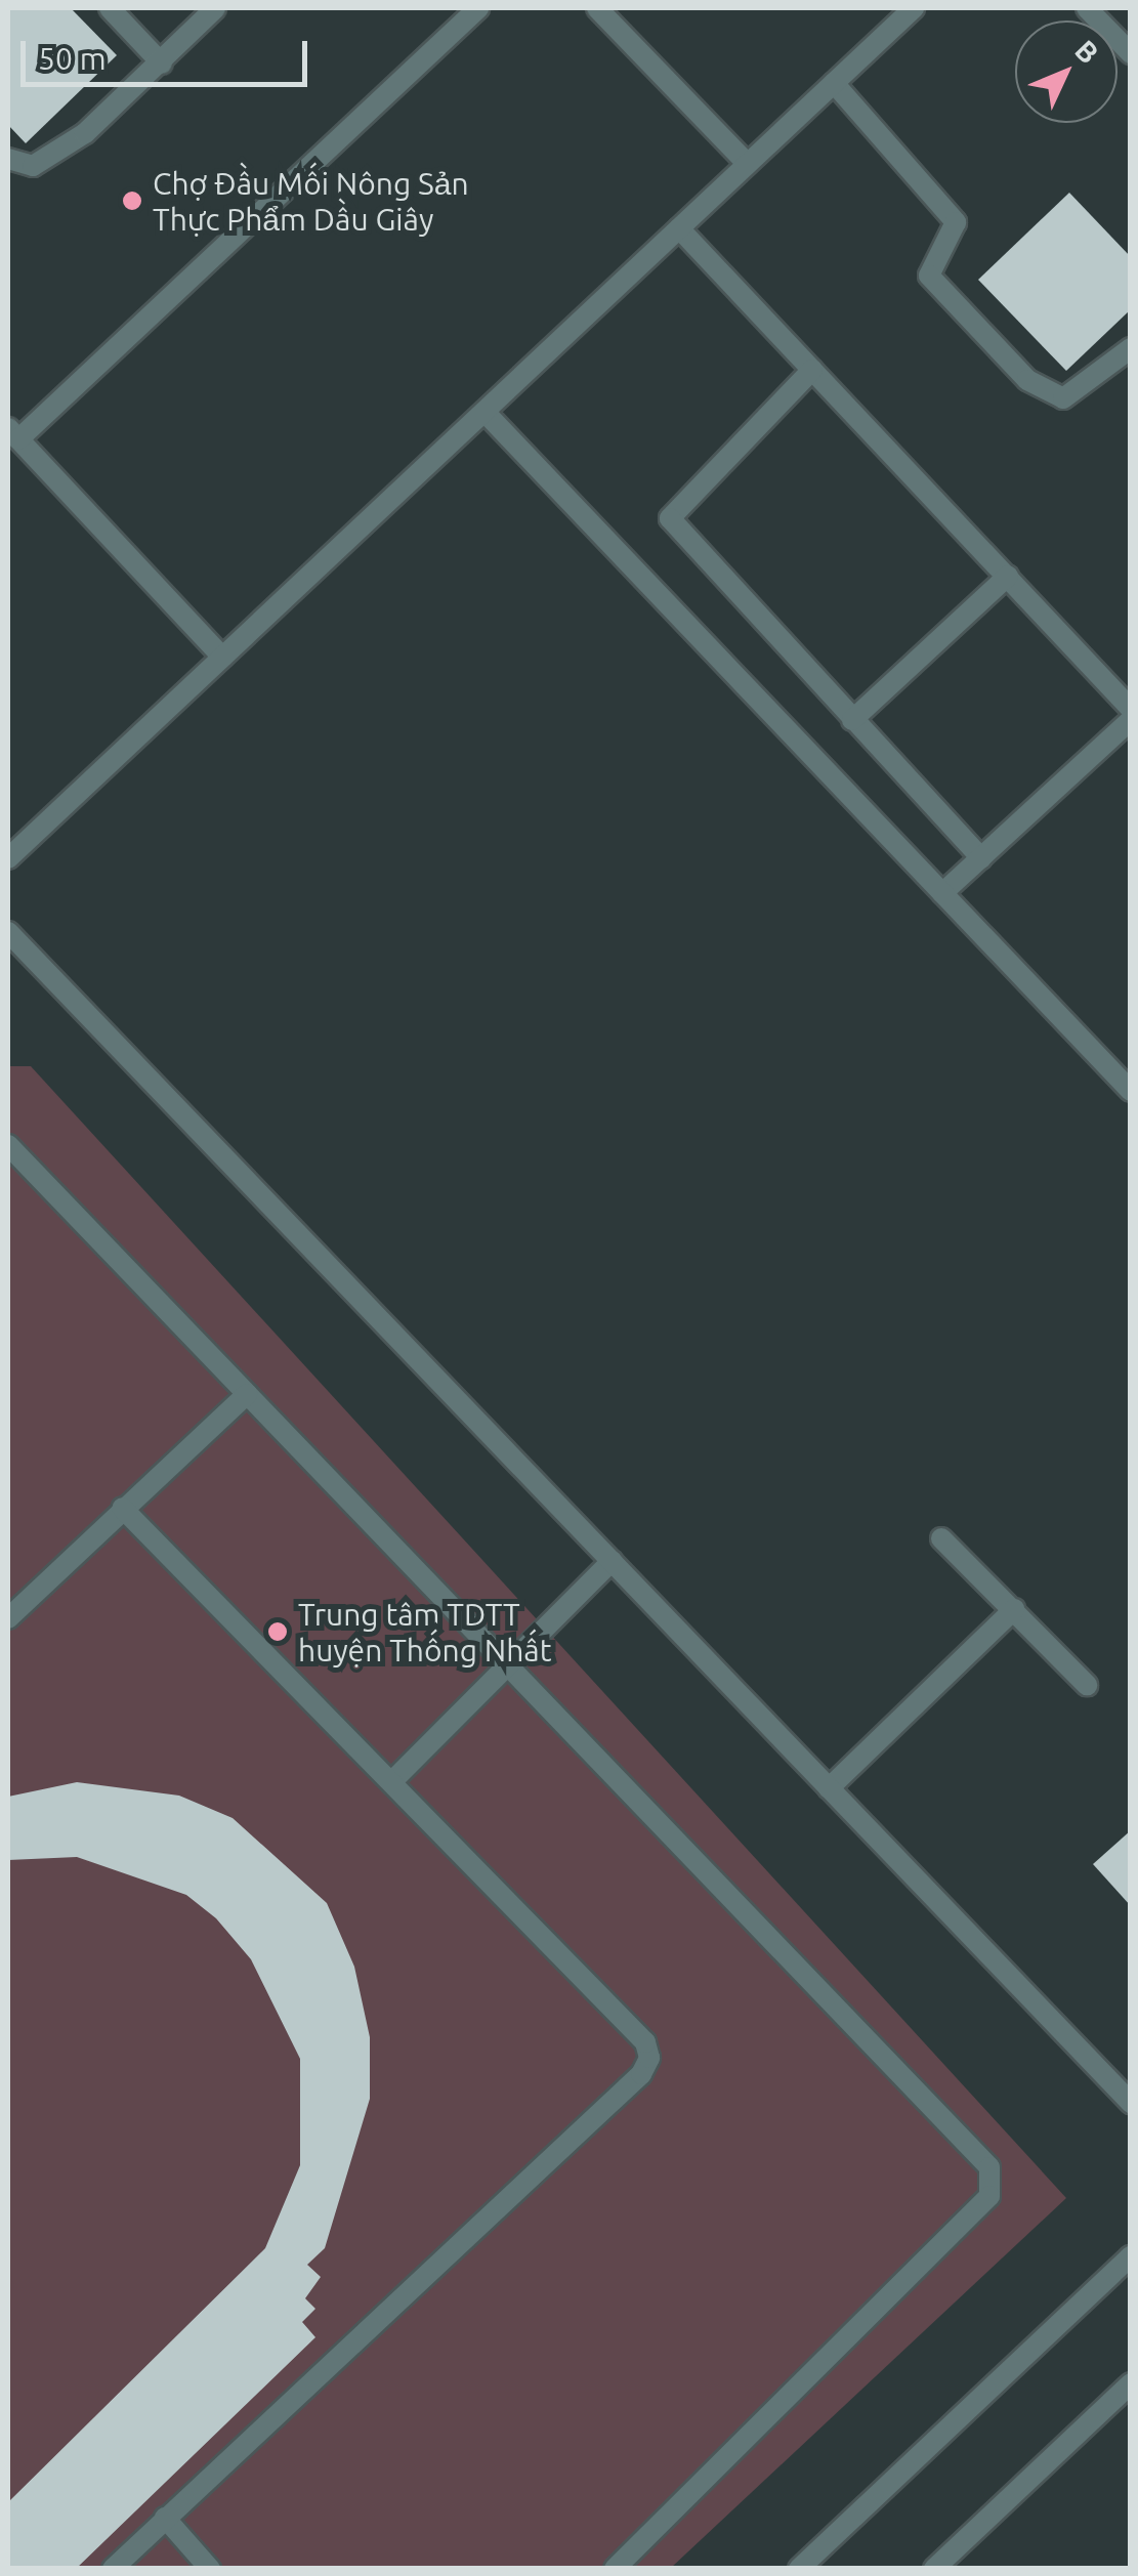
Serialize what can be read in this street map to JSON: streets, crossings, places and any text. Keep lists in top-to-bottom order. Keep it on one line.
{"places":["Chợ Đầu Mối Nông Sản Thực Phẩm Dầu Giây","Trung tâm TDTT huyện Thống Nhất"],"scale_bar":"50 m","north":"top right"}
